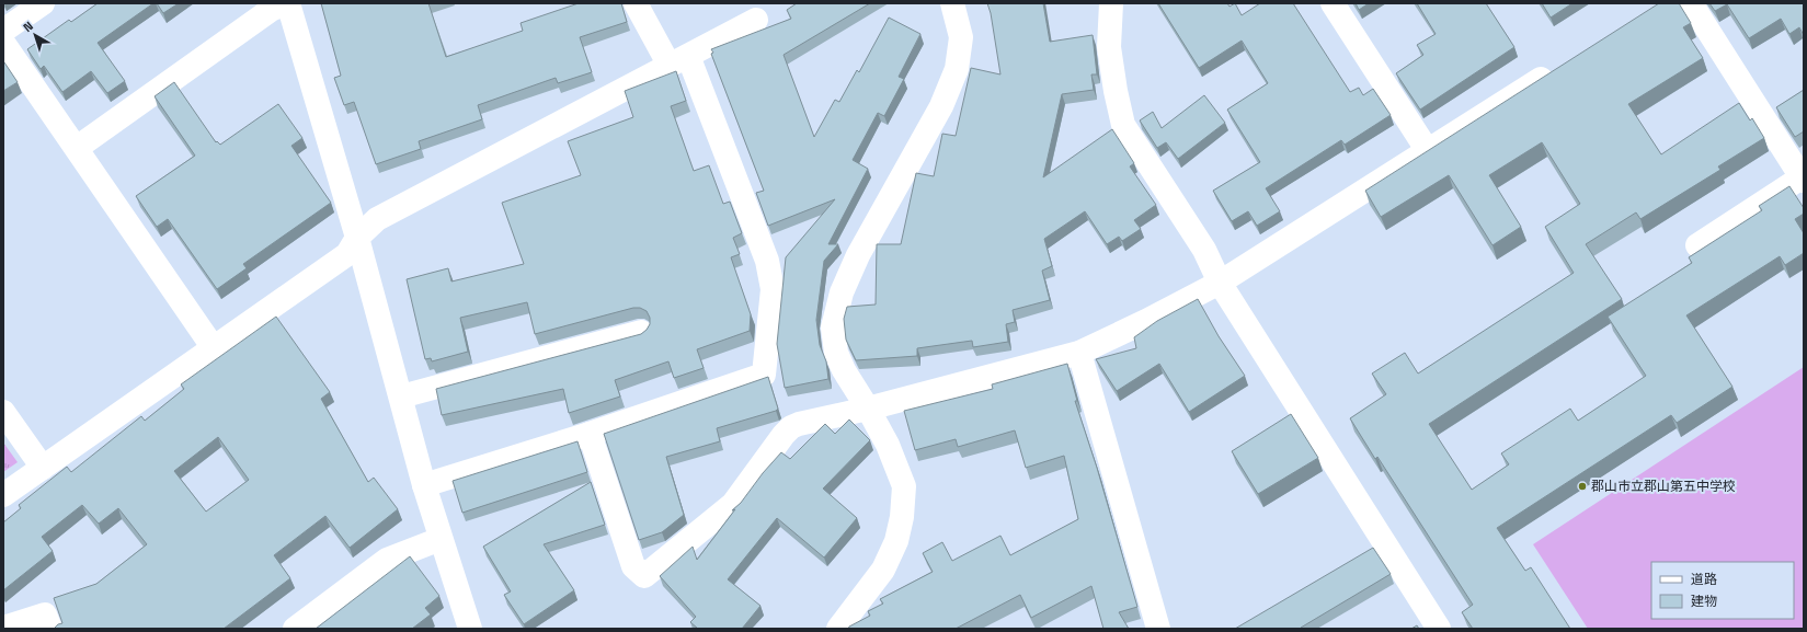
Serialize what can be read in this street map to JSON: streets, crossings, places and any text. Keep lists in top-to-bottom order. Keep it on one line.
{"places":["郡山市立郡山第五中学校"],"legend":["道路","建物"],"north":"top left"}
